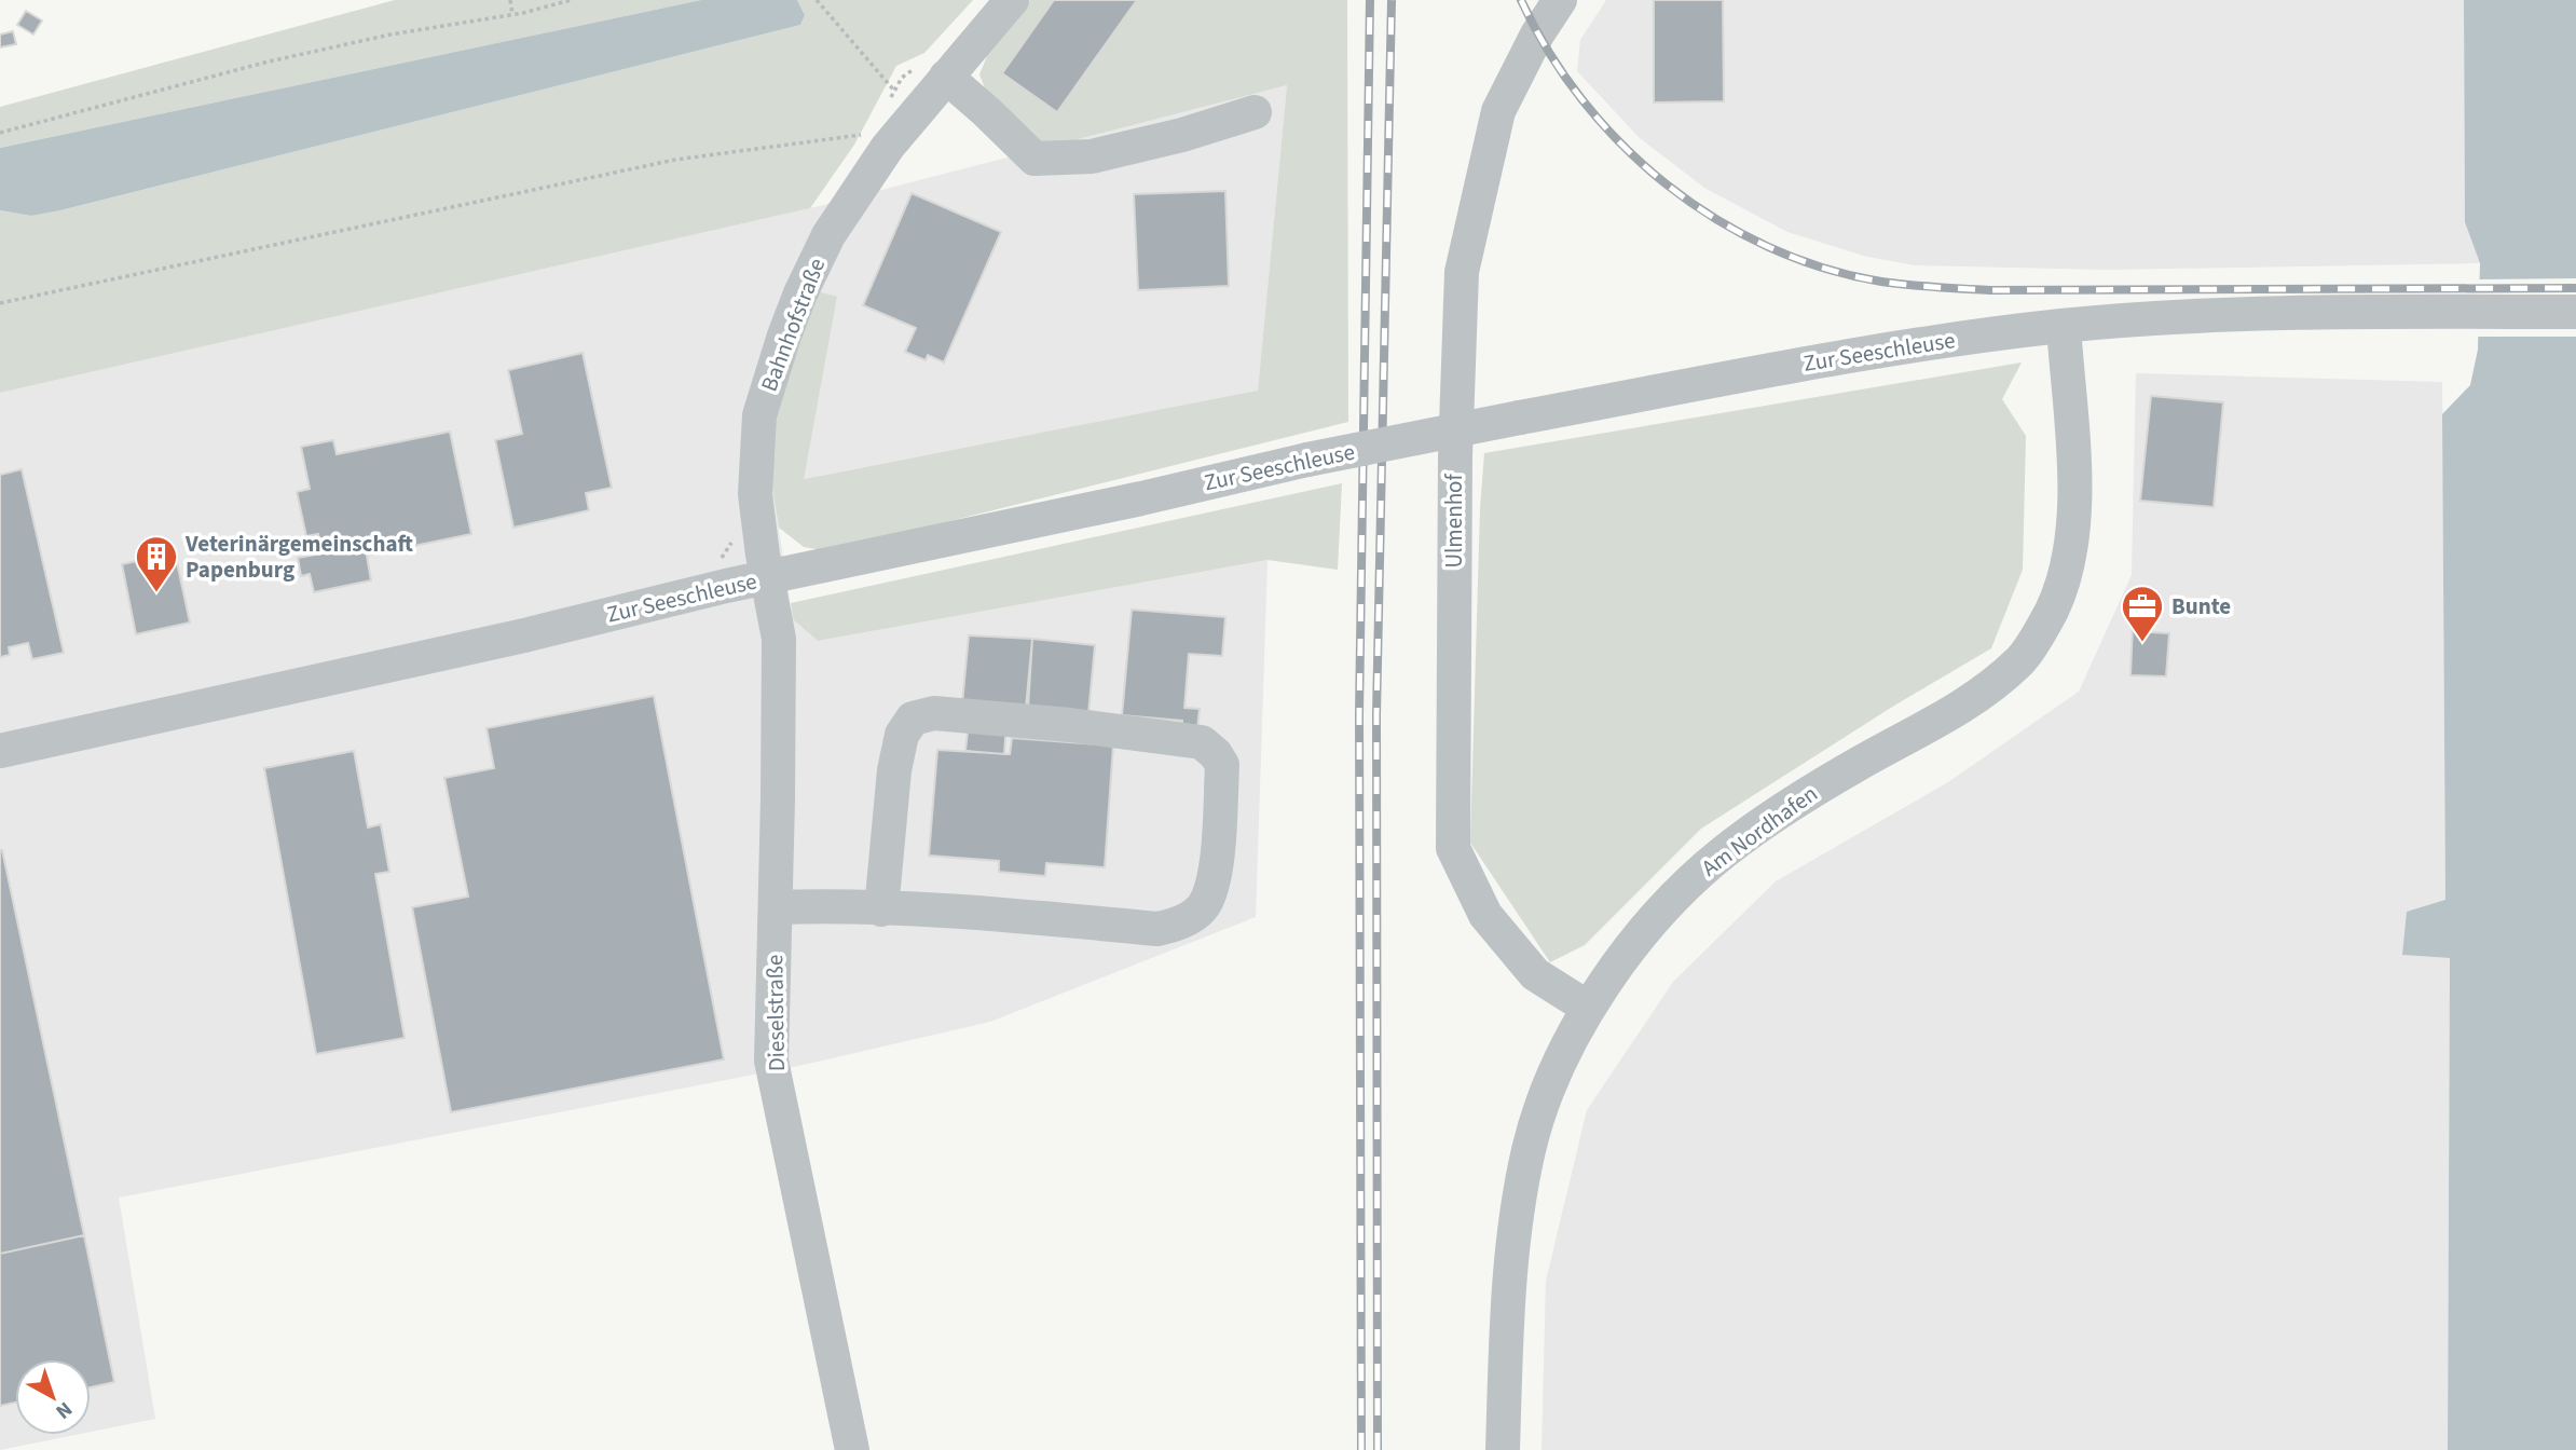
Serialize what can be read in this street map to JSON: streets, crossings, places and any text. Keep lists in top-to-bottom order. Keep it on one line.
{"streets":{"street":["Bahnhofstraße","Zur Seeschleuse","Ulmenhof","Am Nordhafen","Dieselstraße"]},"crossings":[["Bahnhofstraße","Zur Seeschleuse"],["Bahnhofstraße","Dieselstraße"],["Zur Seeschleuse","Am Nordhafen"],["Zur Seeschleuse","Dieselstraße"],["Ulmenhof","Am Nordhafen"]],"places":{"building":["Veterinärgemeinschaft Papenburg"],"office":["Bunte"]},"north":"bottom right"}
